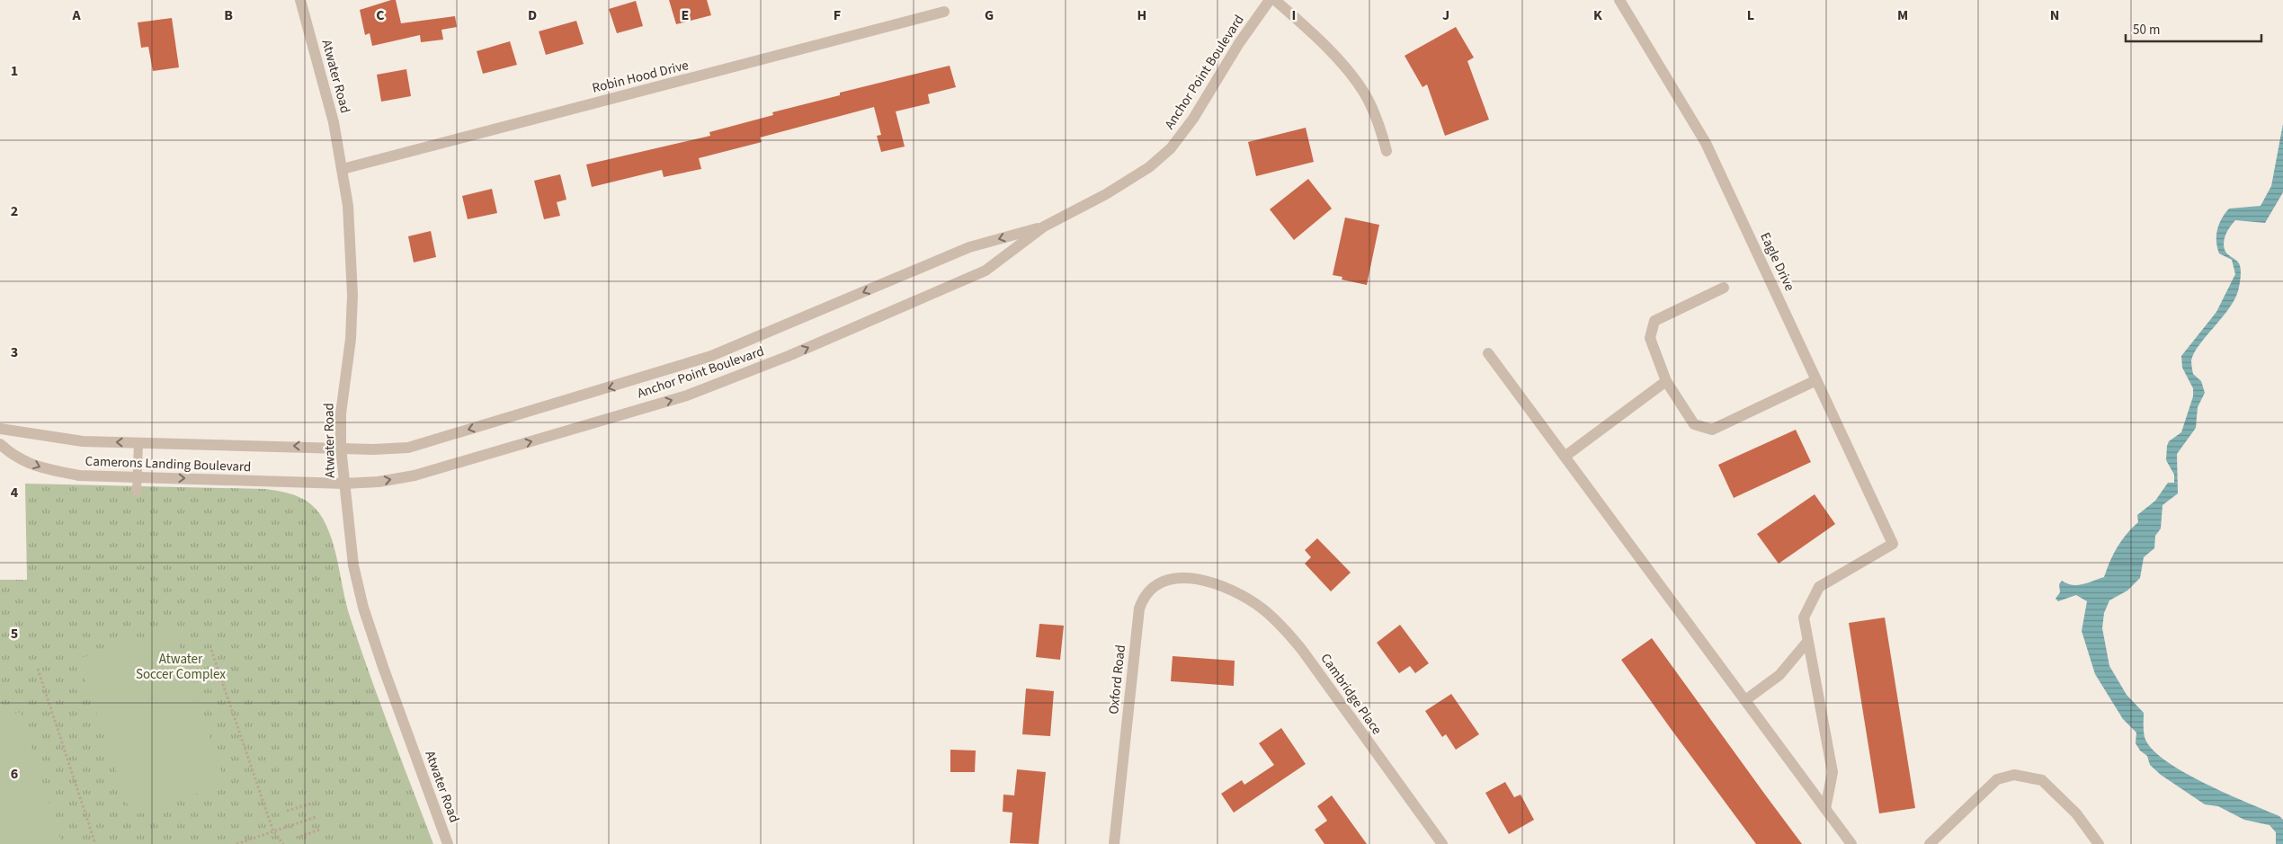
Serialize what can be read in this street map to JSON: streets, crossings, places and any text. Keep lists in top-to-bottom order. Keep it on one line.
{"streets":{"street":["Anchor Point Boulevard","Atwater Road","Robin Hood Drive","Eagle Drive","Camerons Landing Boulevard","Oxford Road","Cambridge Place"]},"crossings":[["Anchor Point Boulevard","Atwater Road"],["Anchor Point Boulevard","Camerons Landing Boulevard"],["Atwater Road","Robin Hood Drive"],["Atwater Road","Camerons Landing Boulevard"],["Oxford Road","Cambridge Place"]],"parks":["Atwater Soccer Complex"],"scale_bar":"50 m","grid":{"columns":["A","B","C","D","E","F","G","H","I","J","K","L","M","N"],"rows":["1","2","3","4","5","6"]}}
